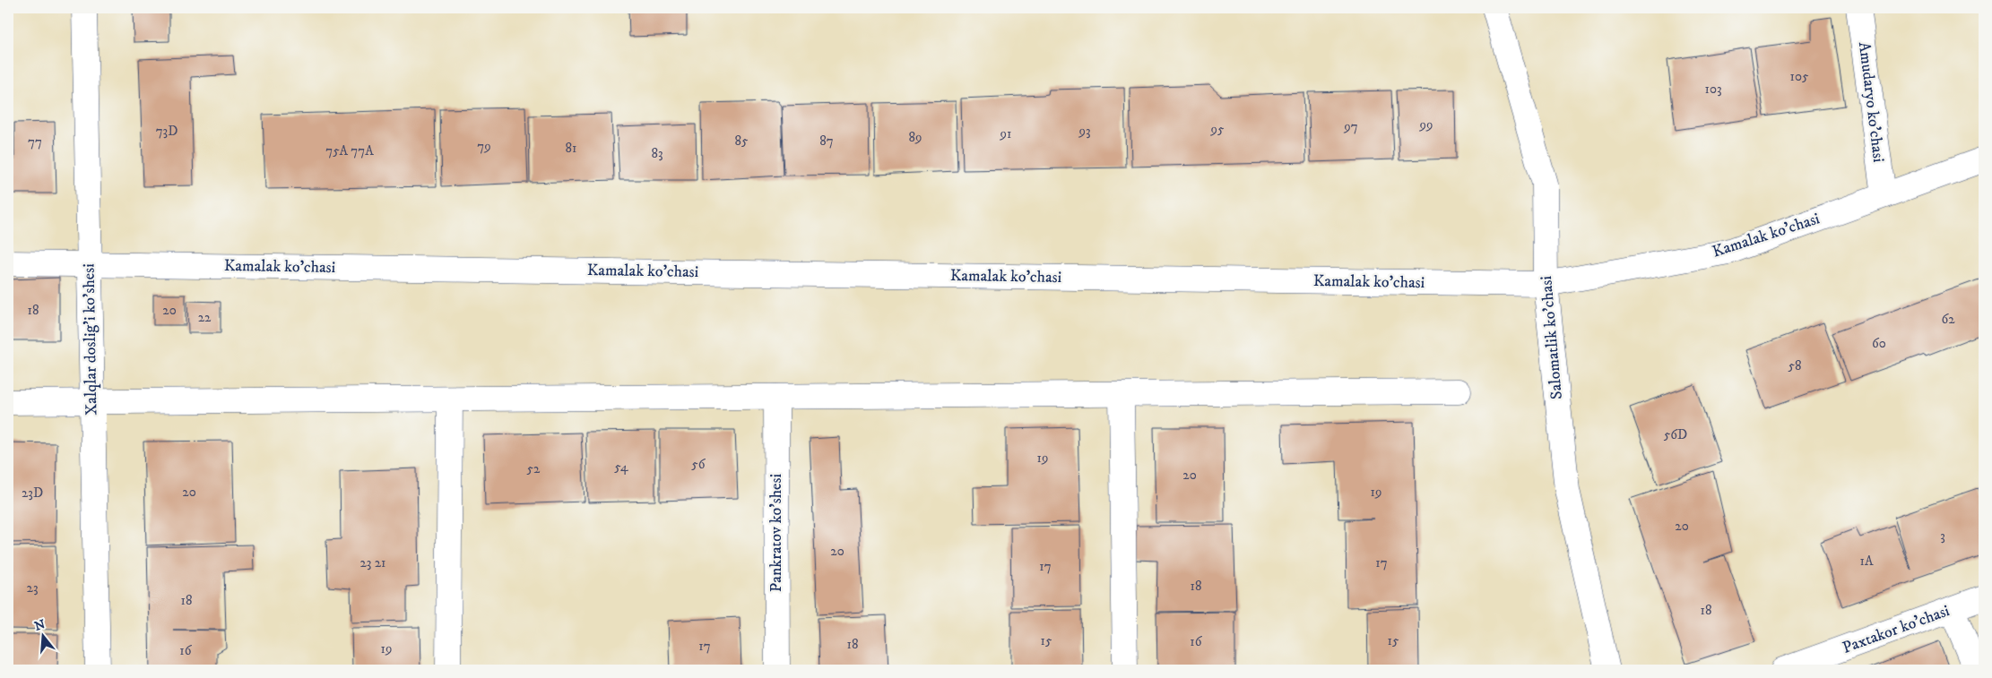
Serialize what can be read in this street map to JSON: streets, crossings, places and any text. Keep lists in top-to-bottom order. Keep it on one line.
{"streets":{"street":["Amudaryo ko'chasi","Kamalak ko'chasi","Salomatlik ko'chasi","Xalqlar doslig'i ko'shesi","Pankratov ko'shesi","Paxtakor ko'chasi"]},"crossings":[["Amudaryo ko'chasi","Kamalak ko'chasi"],["Kamalak ko'chasi","Salomatlik ko'chasi"],["Kamalak ko'chasi","Xalqlar doslig'i ko'shesi"]],"house_numbers":["105","103","99","97","95","73D","93","91","89","85","87","77","79","81","75A 77A","83","18","20","22","62","60","58","56D","19","56","54","52","20","20","19","23D","20","3","20","1A","23 21","17","17","18","23","18","18","15","15","16","18","17","19","16"],"north":"top"}
